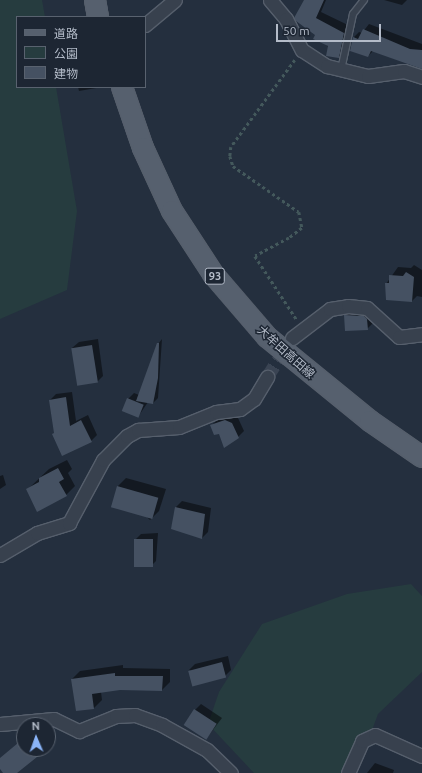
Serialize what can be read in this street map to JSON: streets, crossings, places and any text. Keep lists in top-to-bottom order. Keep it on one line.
{"streets":{"main road":["93","大牟田高田線"]},"legend":["道路","公園","建物"],"scale_bar":"50 m","north":"top"}
